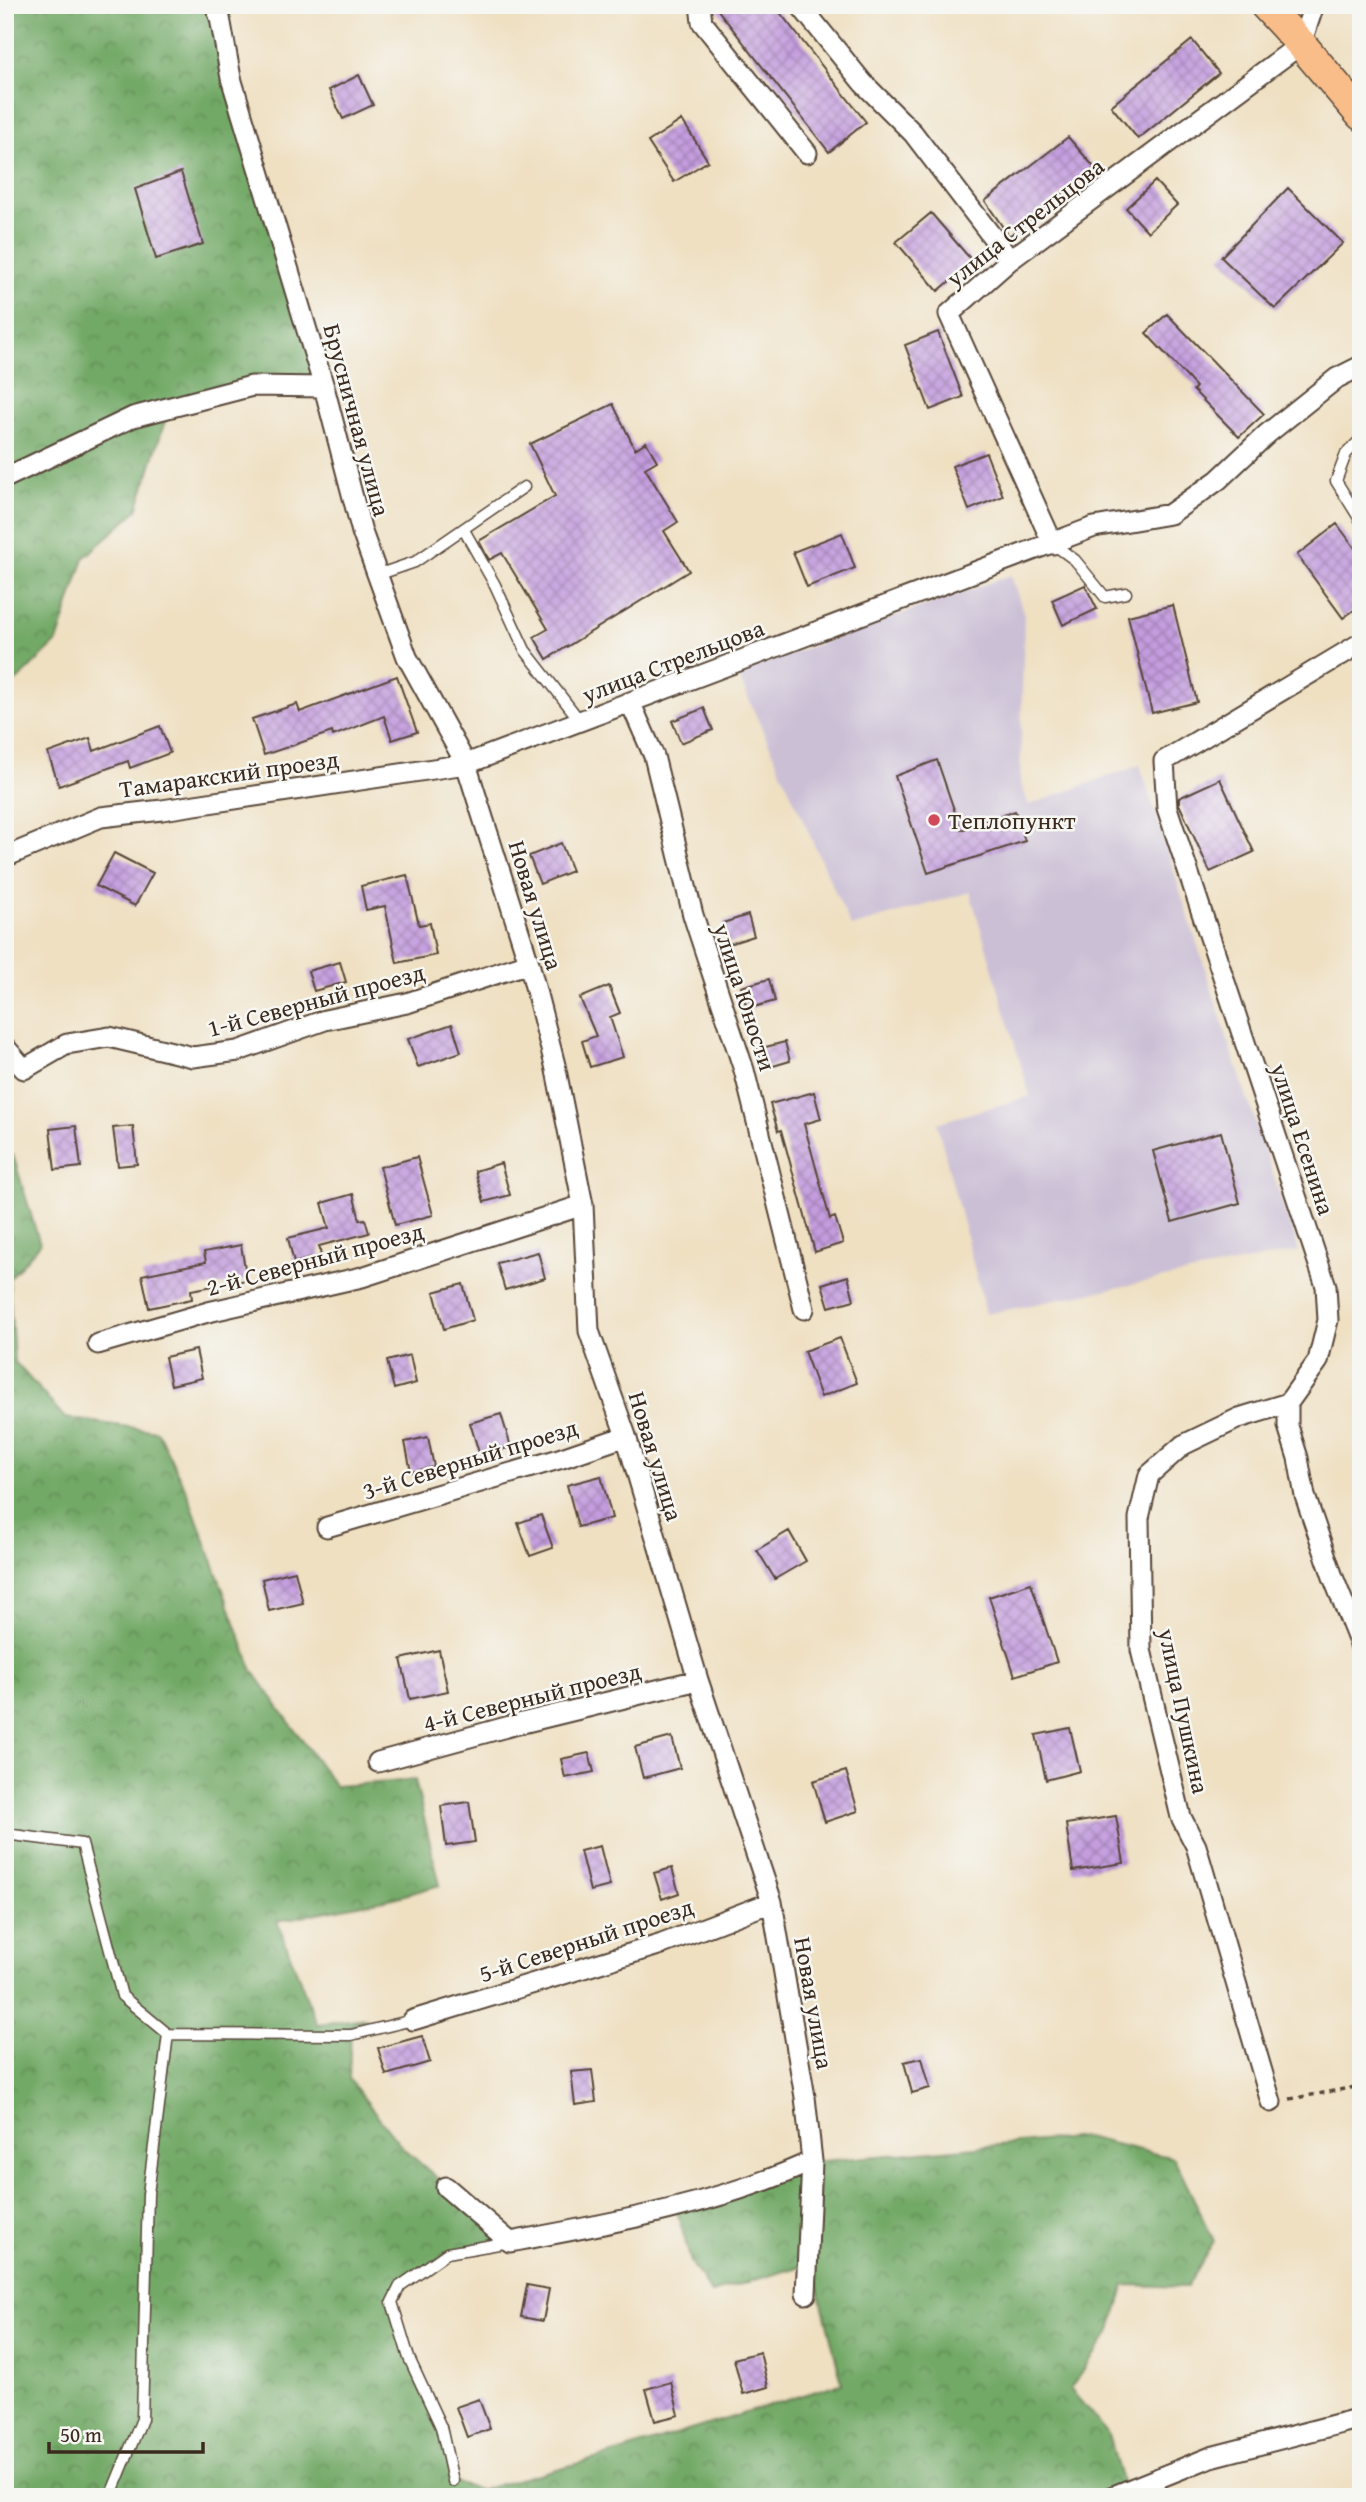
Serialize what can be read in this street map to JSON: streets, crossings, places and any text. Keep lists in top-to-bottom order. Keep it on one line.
{"streets":{"street":["улица Стрельцова","Брусничная улица","Тамаракский проезд","Новая улица","улица Юности","1-й Северный проезд","улица Есенина","2-й Северный проезд","3-й Северный проезд","4-й Северный проезд","улица Пушкина","5-й Северный проезд"]},"crossings":[["улица Стрельцова","Брусничная улица"],["улица Стрельцова","Тамаракский проезд"],["улица Стрельцова","Новая улица"],["улица Стрельцова","улица Юности"],["Брусничная улица","Тамаракский проезд"],["Брусничная улица","Новая улица"],["Тамаракский проезд","Новая улица"],["Новая улица","1-й Северный проезд"],["Новая улица","2-й Северный проезд"],["Новая улица","3-й Северный проезд"],["Новая улица","4-й Северный проезд"],["Новая улица","5-й Северный проезд"],["улица Есенина","улица Пушкина"]],"places":["Теплопункт"],"scale_bar":"50 m"}
